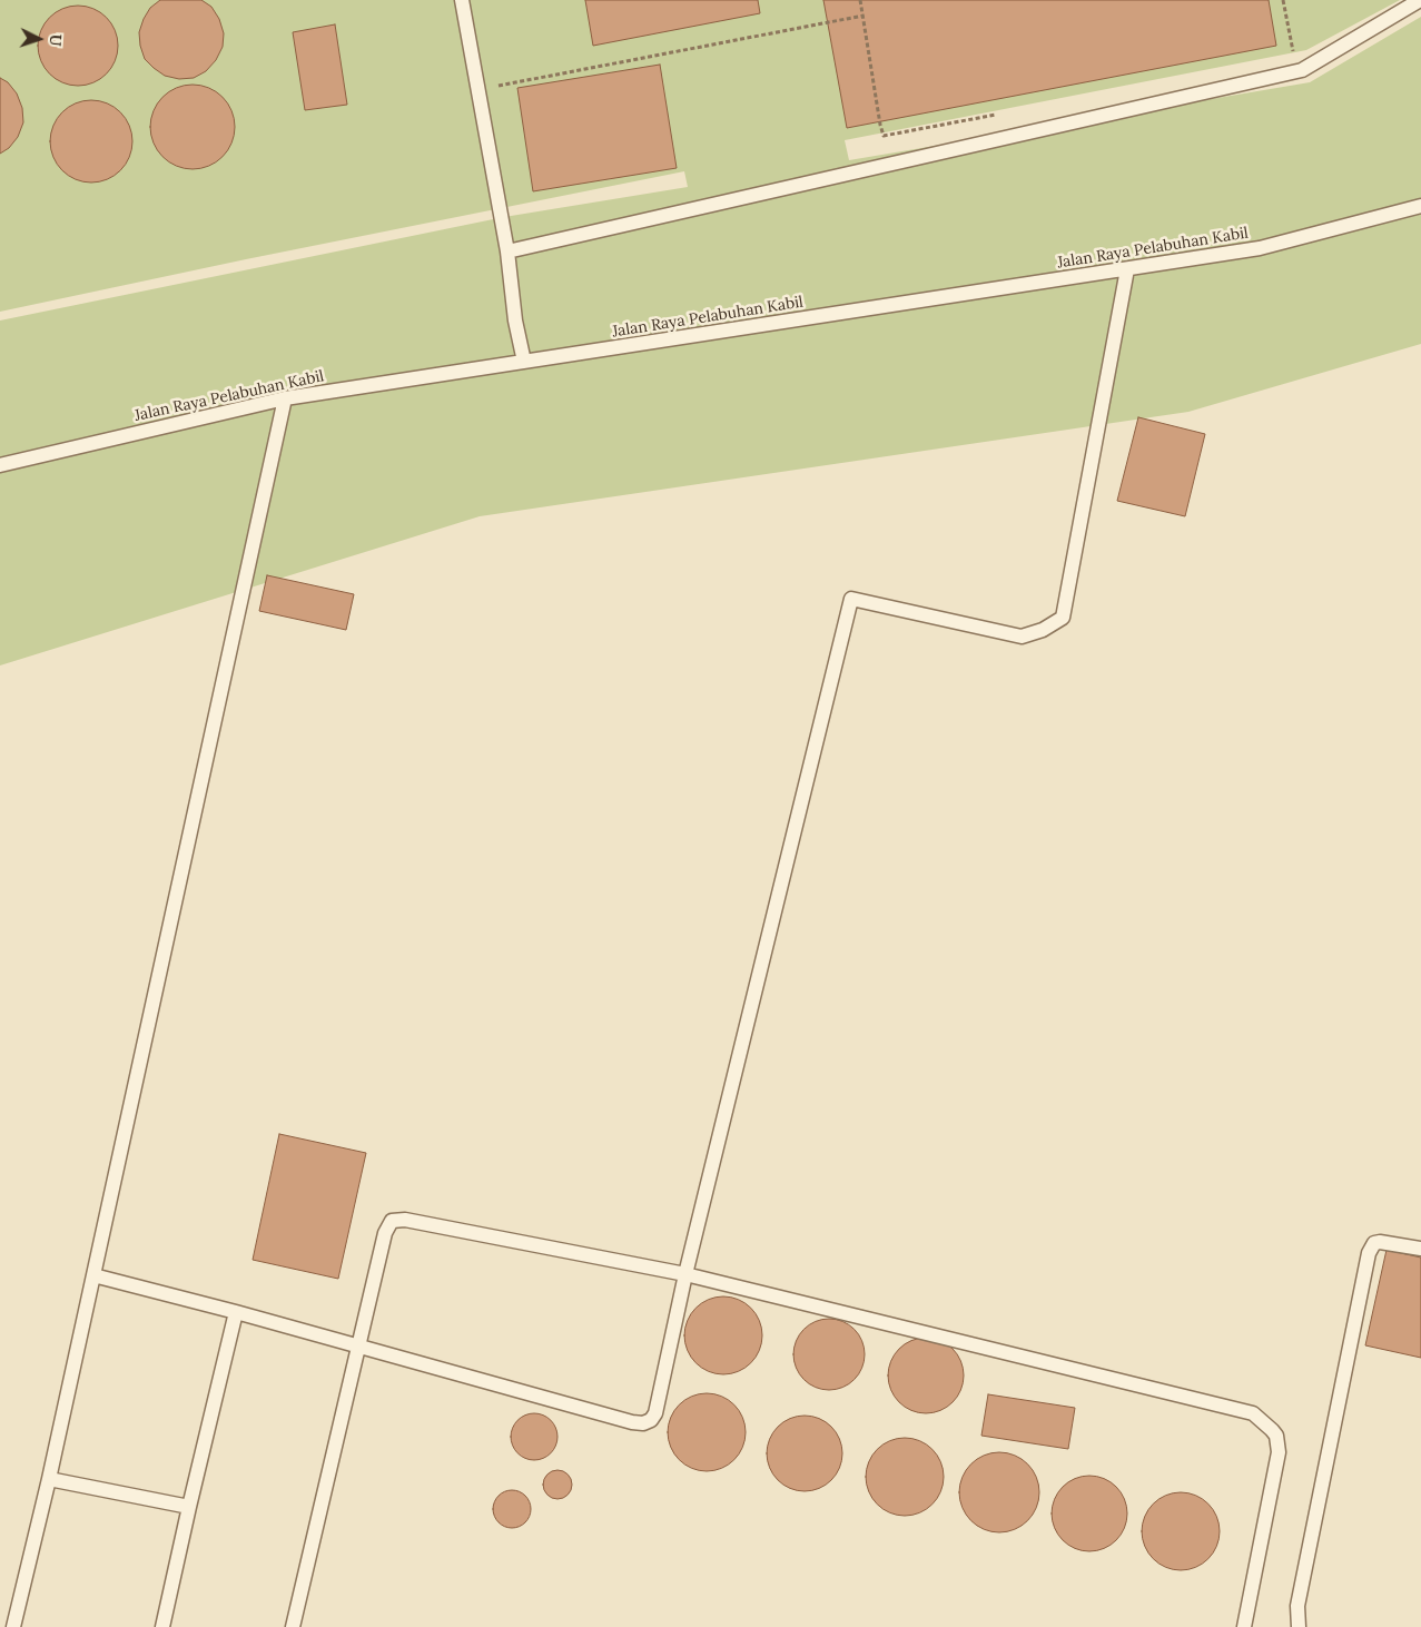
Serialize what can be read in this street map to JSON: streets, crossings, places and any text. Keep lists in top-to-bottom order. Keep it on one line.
{"streets":{"lane":["Jalan Raya Pelabuhan Kabil"]},"north":"right"}
